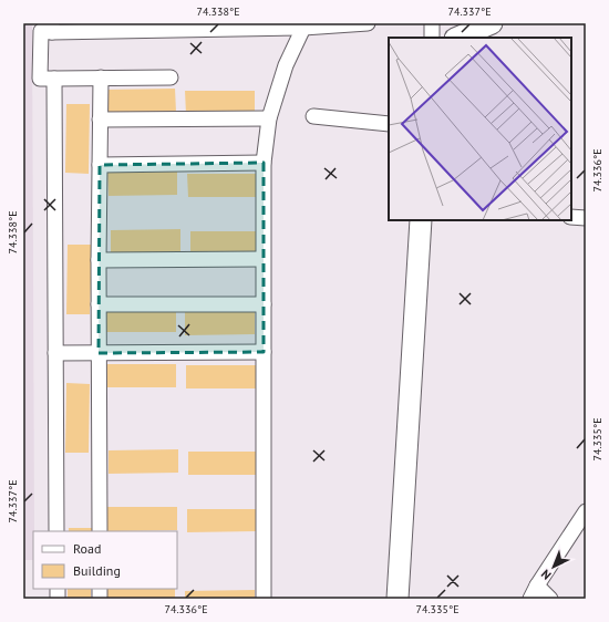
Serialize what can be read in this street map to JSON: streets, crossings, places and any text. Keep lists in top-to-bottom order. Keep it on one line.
{"legend":["Road","Building"],"north":"bottom left","coordinates":["74.338°E","74.337°E","74.336°E","74.335°E"]}
